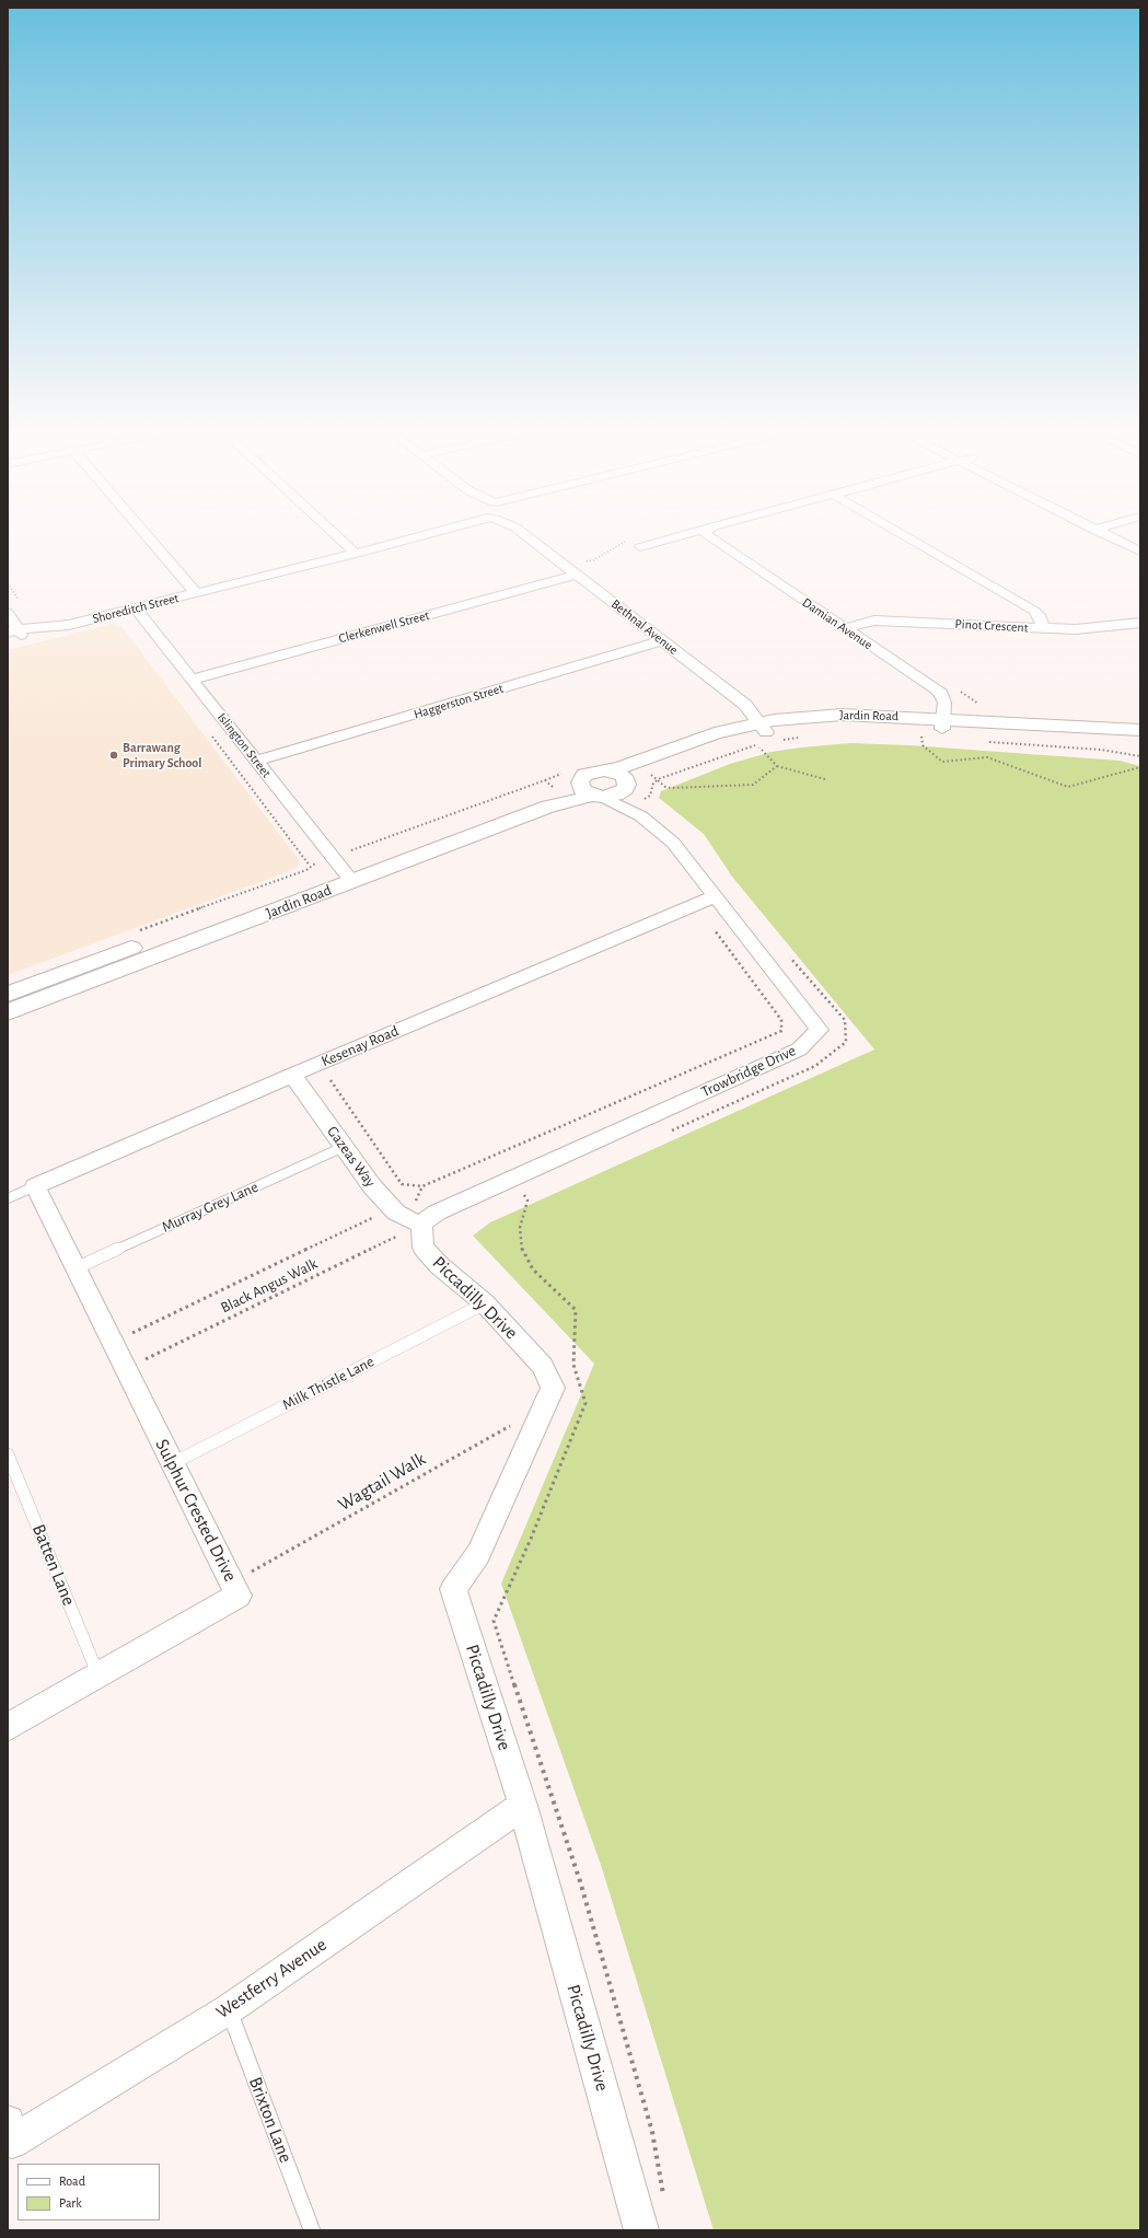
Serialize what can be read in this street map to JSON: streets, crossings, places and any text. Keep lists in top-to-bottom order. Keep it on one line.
{"streets":{"street":["Shoreditch Street","Damian Avenue","Pinot Crescent","Clerkenwell Street","Bethnal Avenue","Haggerston Street","Jardin Road","Islington Street","Kesenay Road","Trowbridge Drive","Gazeas Way","Piccadilly Drive","Sulphur Crested Drive","Westferry Avenue"],"lane":["Murray Grey Lane","Milk Thistle Lane","Batten Lane","Brixton Lane"],"path":["Black Angus Walk","Wagtail Walk"]},"crossings":[["Shoreditch Street","Islington Street"],["Damian Avenue","Pinot Crescent"],["Damian Avenue","Jardin Road"],["Clerkenwell Street","Bethnal Avenue"],["Clerkenwell Street","Islington Street"],["Bethnal Avenue","Haggerston Street"],["Bethnal Avenue","Jardin Road"],["Haggerston Street","Islington Street"],["Jardin Road","Islington Street"],["Jardin Road","Trowbridge Drive"],["Kesenay Road","Trowbridge Drive"],["Kesenay Road","Gazeas Way"],["Kesenay Road","Sulphur Crested Drive"],["Trowbridge Drive","Gazeas Way"],["Trowbridge Drive","Black Angus Walk"],["Trowbridge Drive","Piccadilly Drive"],["Gazeas Way","Murray Grey Lane"],["Gazeas Way","Black Angus Walk"],["Gazeas Way","Piccadilly Drive"],["Murray Grey Lane","Sulphur Crested Drive"],["Black Angus Walk","Piccadilly Drive"],["Black Angus Walk","Sulphur Crested Drive"],["Piccadilly Drive","Milk Thistle Lane"],["Piccadilly Drive","Wagtail Walk"],["Piccadilly Drive","Westferry Avenue"],["Milk Thistle Lane","Sulphur Crested Drive"],["Wagtail Walk","Sulphur Crested Drive"],["Sulphur Crested Drive","Batten Lane"],["Westferry Avenue","Brixton Lane"]],"places":["Barrawang Primary School"],"legend":["Road","Park"]}
